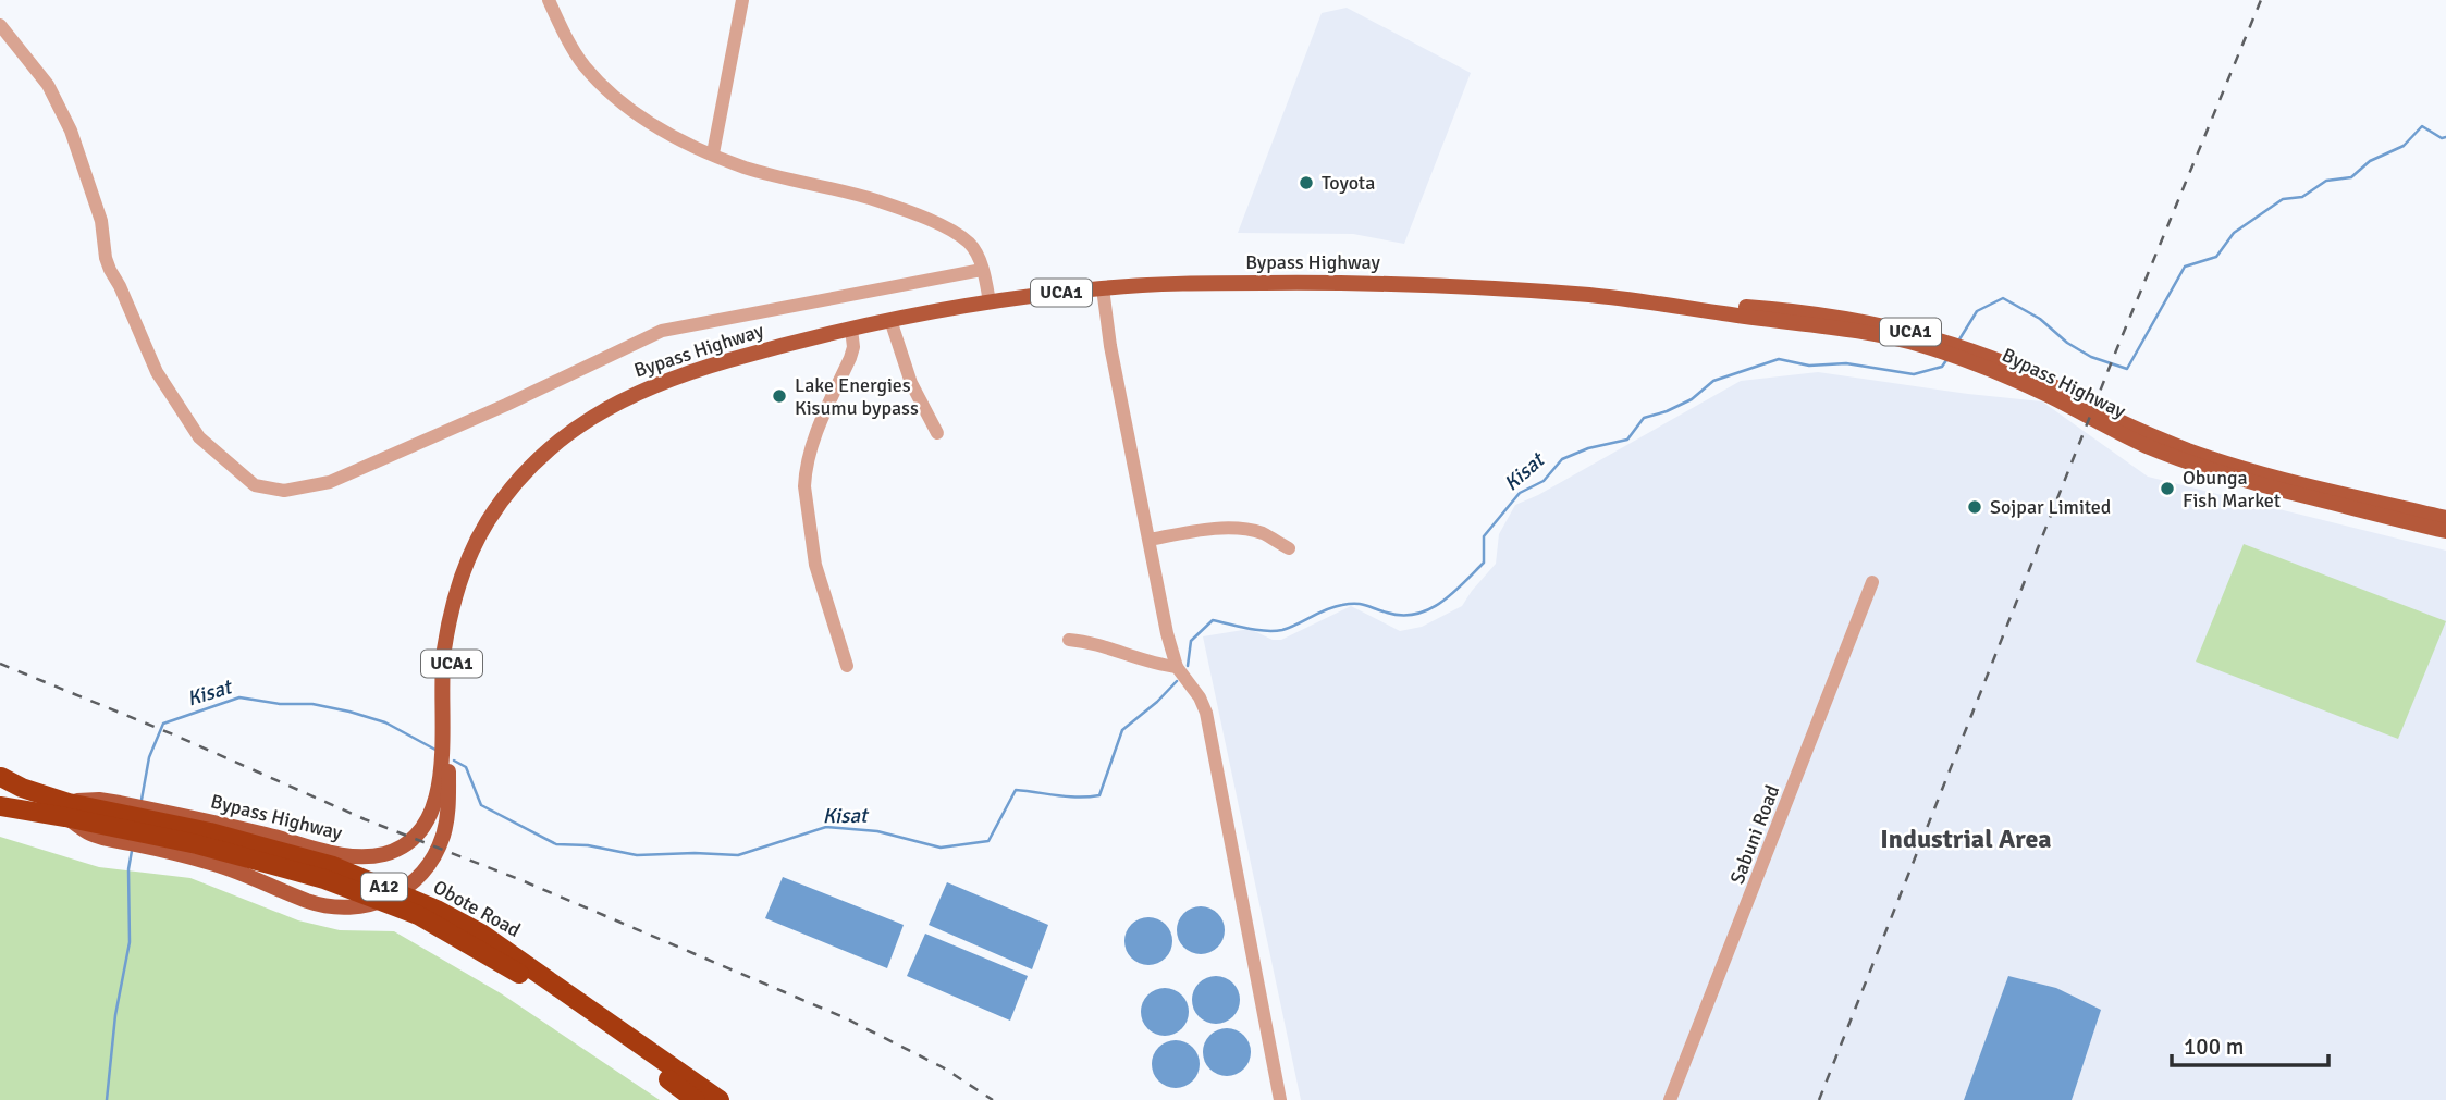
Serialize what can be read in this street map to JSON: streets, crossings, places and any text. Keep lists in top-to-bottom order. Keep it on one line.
{"streets":{"highway":["A12","Obote Road"],"main road":["Bypass Highway","UCA1"],"street":["Sabuni Road"]},"crossings":[["Bypass Highway","UCA1"],["Bypass Highway","Obote Road"],["UCA1","Obote Road"]],"districts":["Industrial Area"],"water":["Kisat"],"places":["Toyota","Lake Energies Kisumu bypass","Obunga Fish Market","Sojpar Limited"],"scale_bar":"100 m"}
